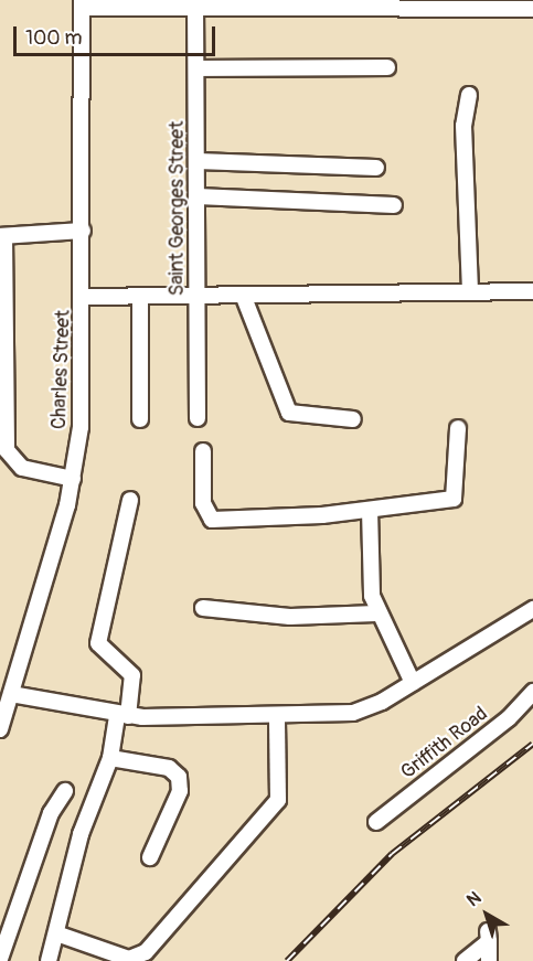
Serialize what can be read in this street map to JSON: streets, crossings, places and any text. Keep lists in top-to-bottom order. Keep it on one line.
{"streets":{"street":["Saint Georges Street","Charles Street","Griffith Road"]},"scale_bar":"100 m","north":"top left"}
